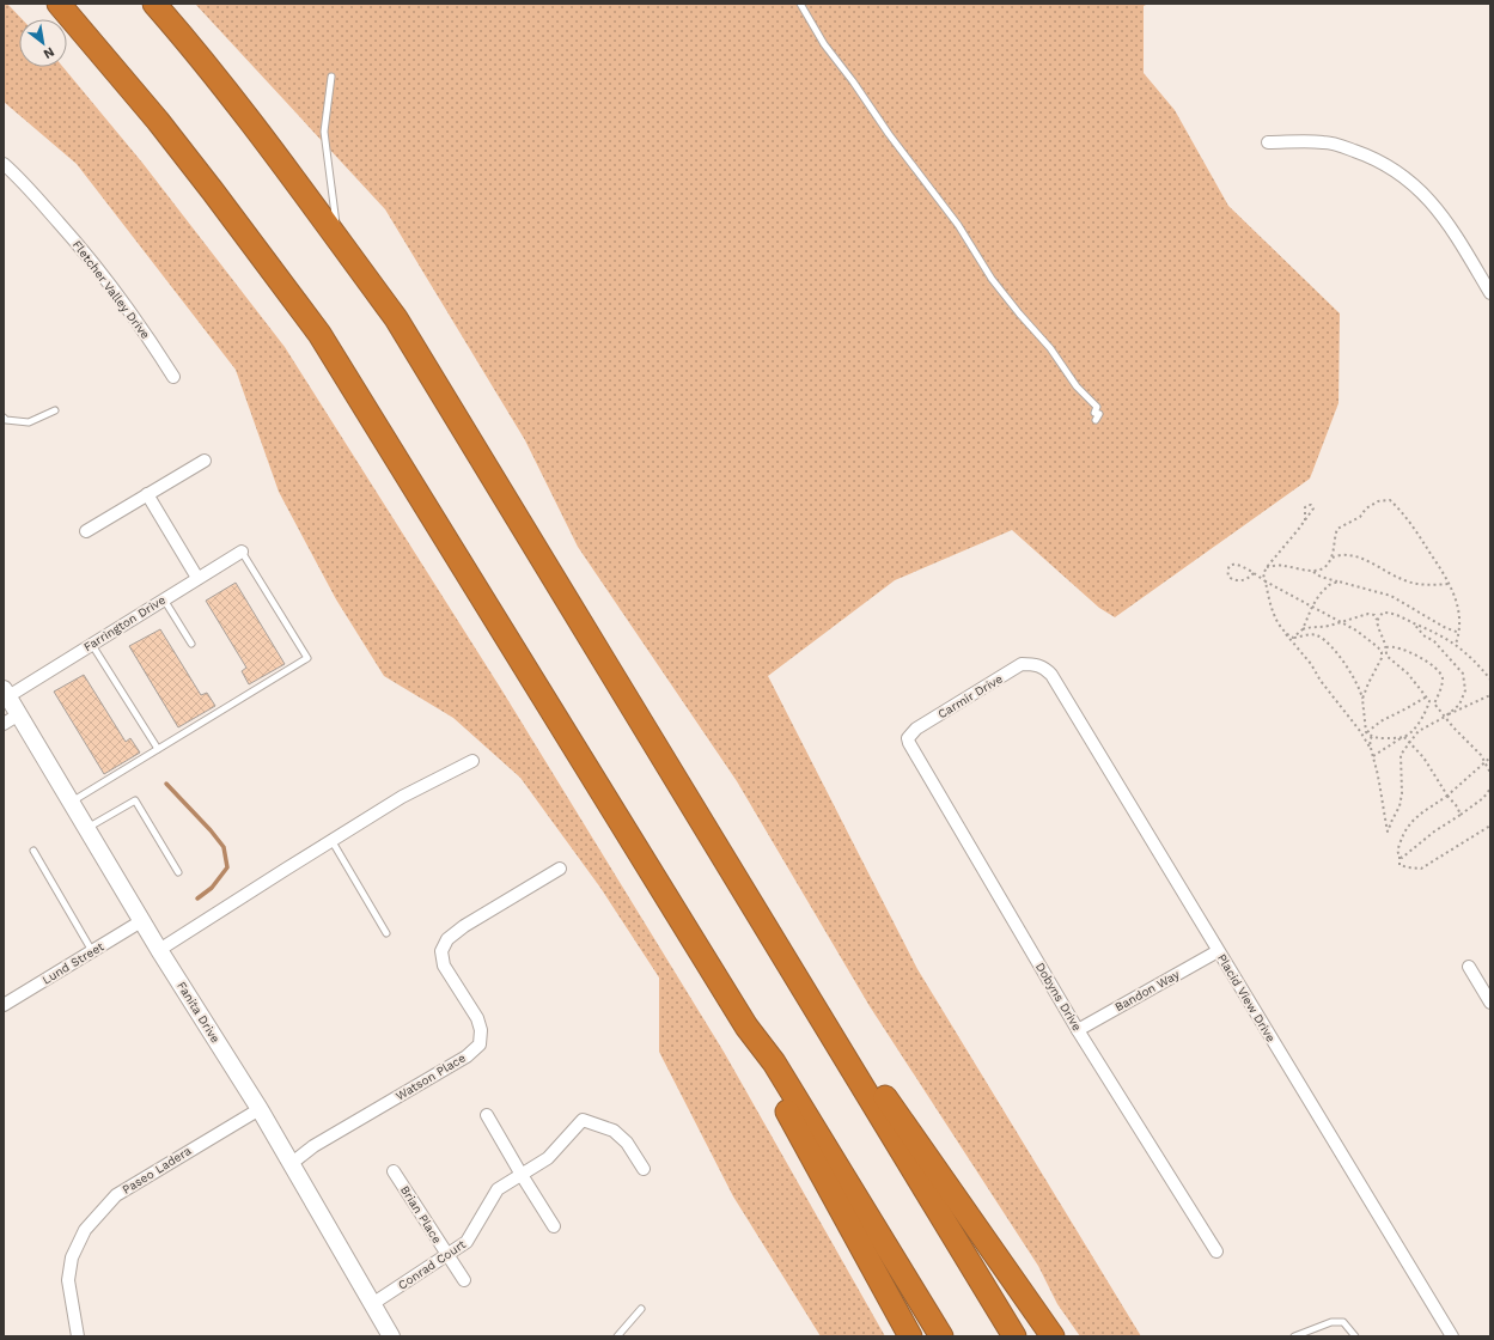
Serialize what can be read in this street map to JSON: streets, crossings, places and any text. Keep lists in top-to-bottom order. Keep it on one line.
{"streets":{"main road":["Fanita Drive"],"street":["Fletcher Valley Drive","Farrington Drive","Carmir Drive","Lund Street","Bandon Way","Dobyns Drive","Placid View Drive","Watson Place","Paseo Ladera","Brian Place","Conrad Court"]},"crossings":[["Farrington Drive","Fanita Drive"],["Carmir Drive","Dobyns Drive"],["Carmir Drive","Placid View Drive"],["Lund Street","Fanita Drive"],["Bandon Way","Dobyns Drive"],["Bandon Way","Placid View Drive"],["Fanita Drive","Watson Place"],["Fanita Drive","Paseo Ladera"],["Fanita Drive","Conrad Court"],["Brian Place","Conrad Court"]],"north":"bottom right"}
